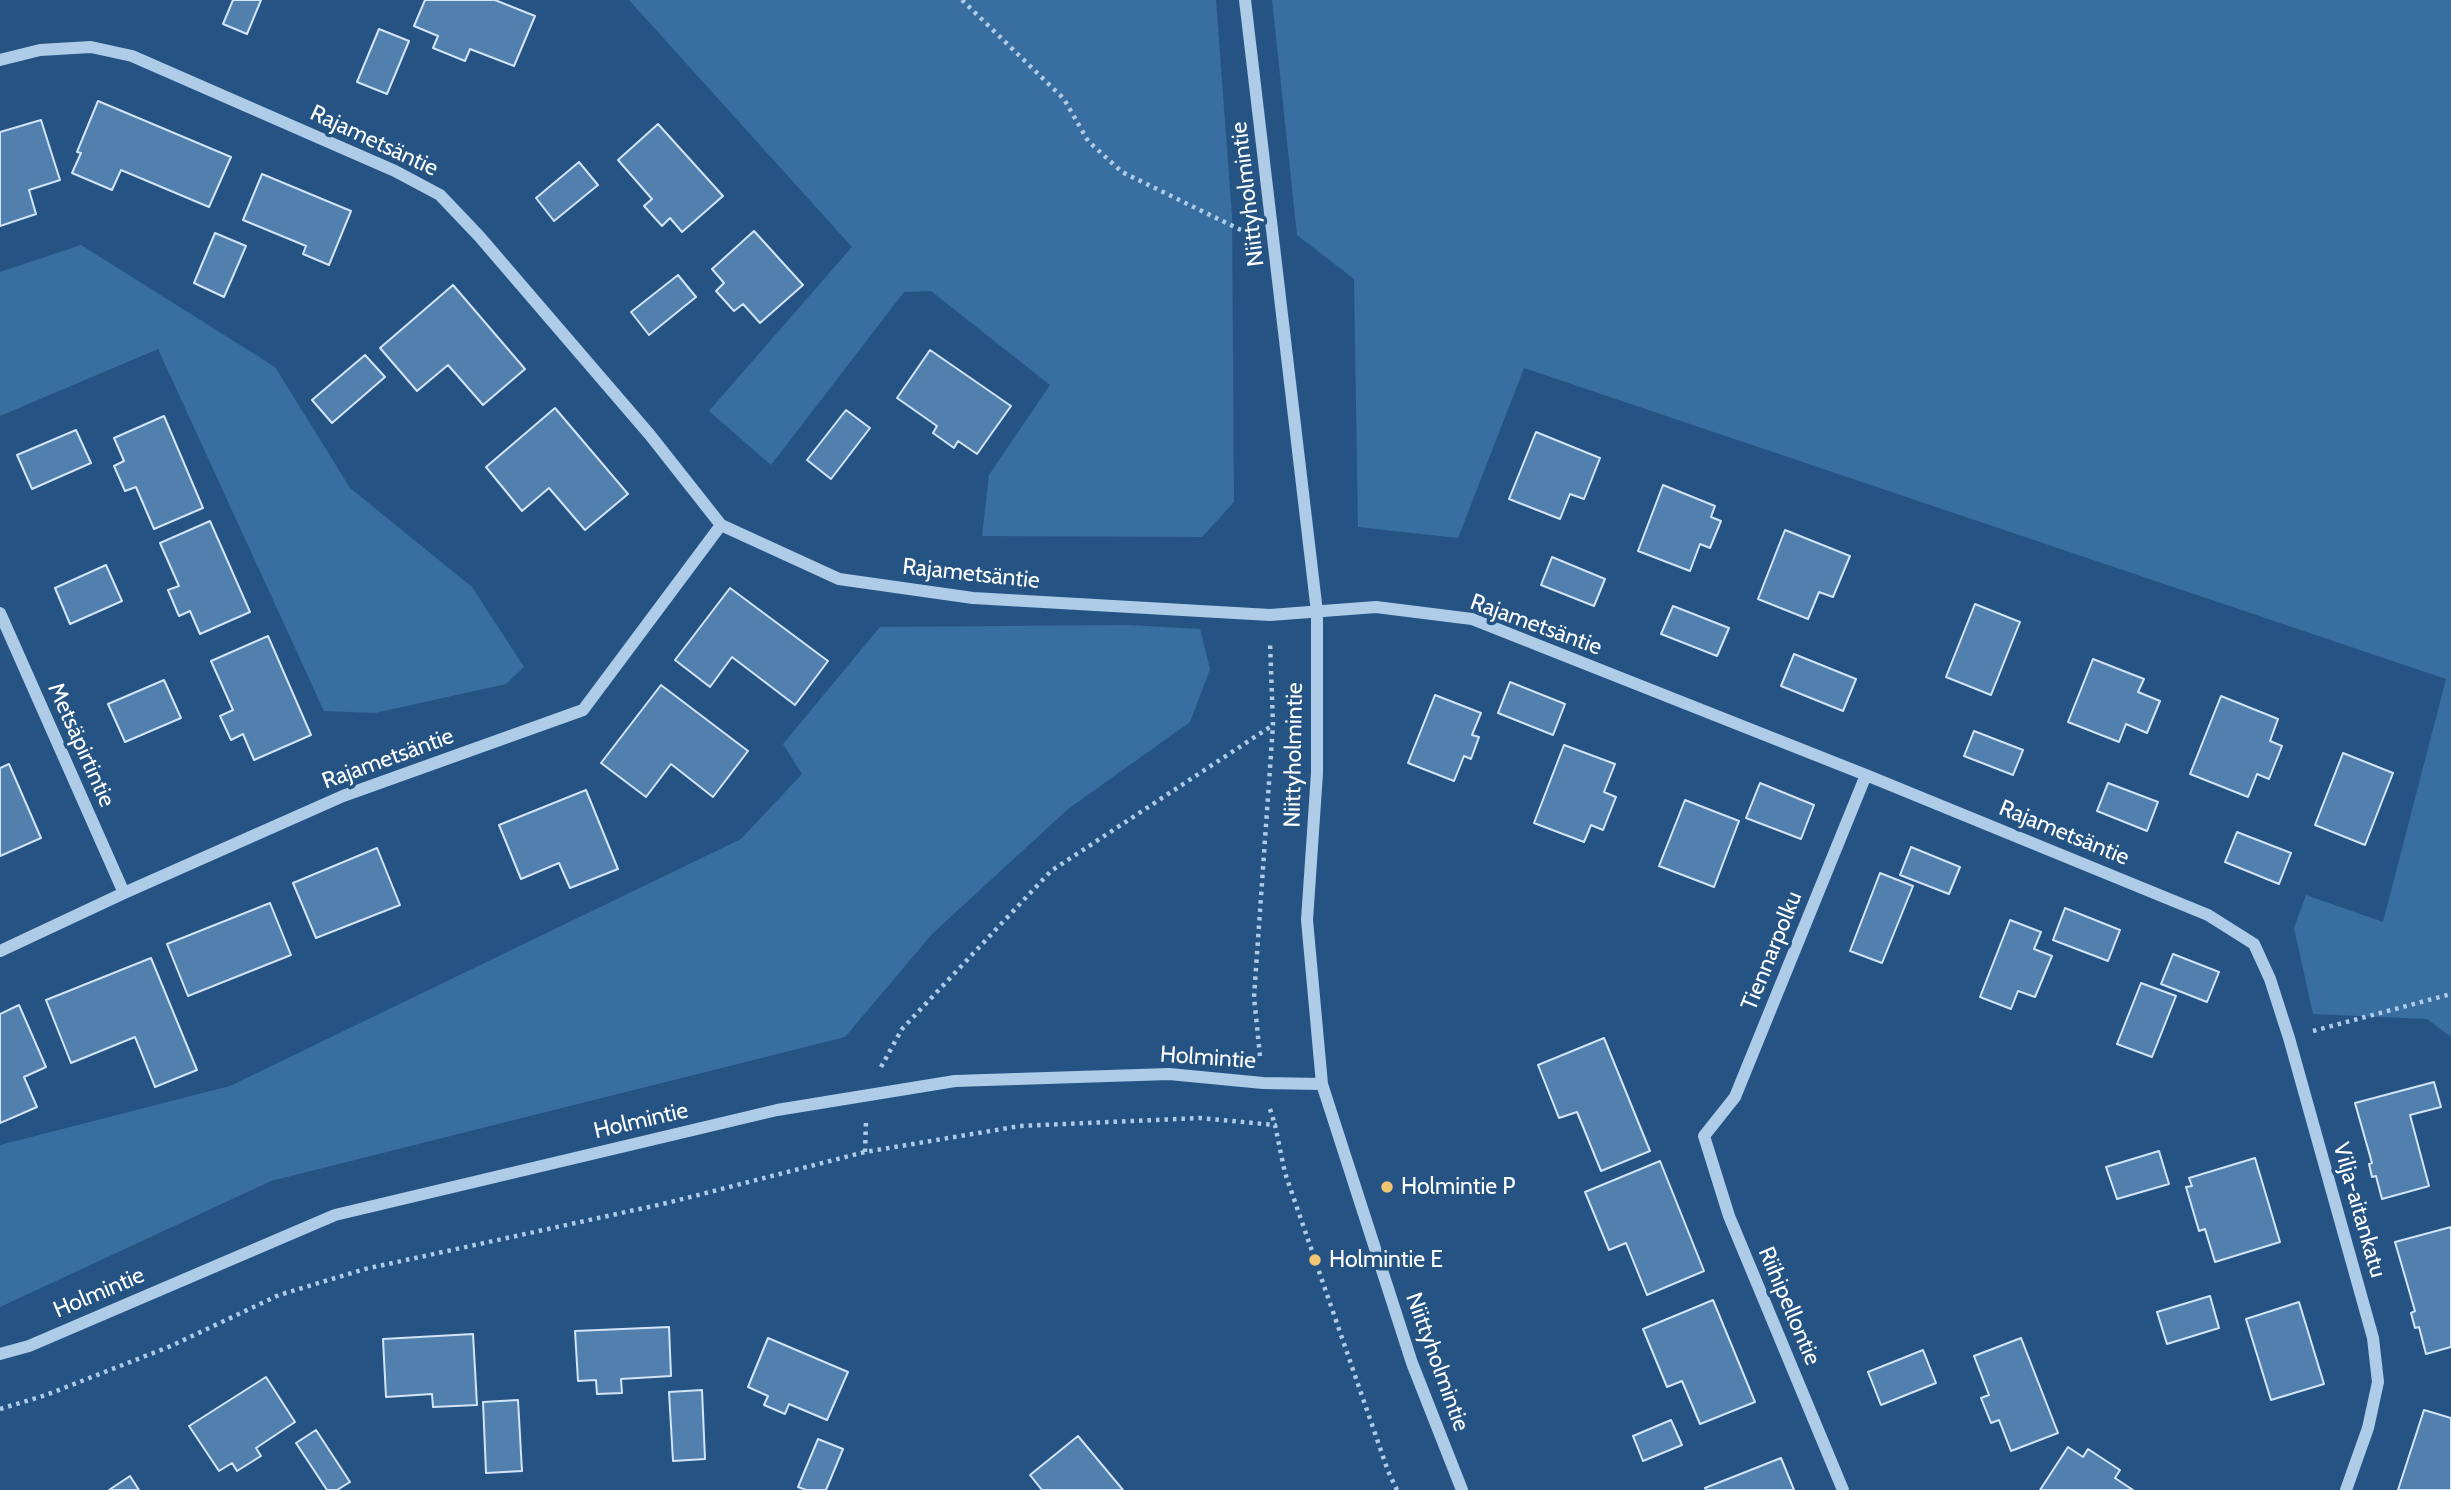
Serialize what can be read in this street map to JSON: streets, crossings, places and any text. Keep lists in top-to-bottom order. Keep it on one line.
{"streets":{"street":["Rajametsäntie","Niittyholmintie","Metsäpirtintie","Tiennarpolku","Holmintie","Vilja-aitankatu","Riihipellontie"]},"crossings":[["Rajametsäntie","Niittyholmintie"],["Rajametsäntie","Metsäpirtintie"],["Rajametsäntie","Tiennarpolku"],["Rajametsäntie","Vilja-aitankatu"],["Niittyholmintie","Holmintie"],["Tiennarpolku","Riihipellontie"]],"places":["Holmintie P","Holmintie E"]}
